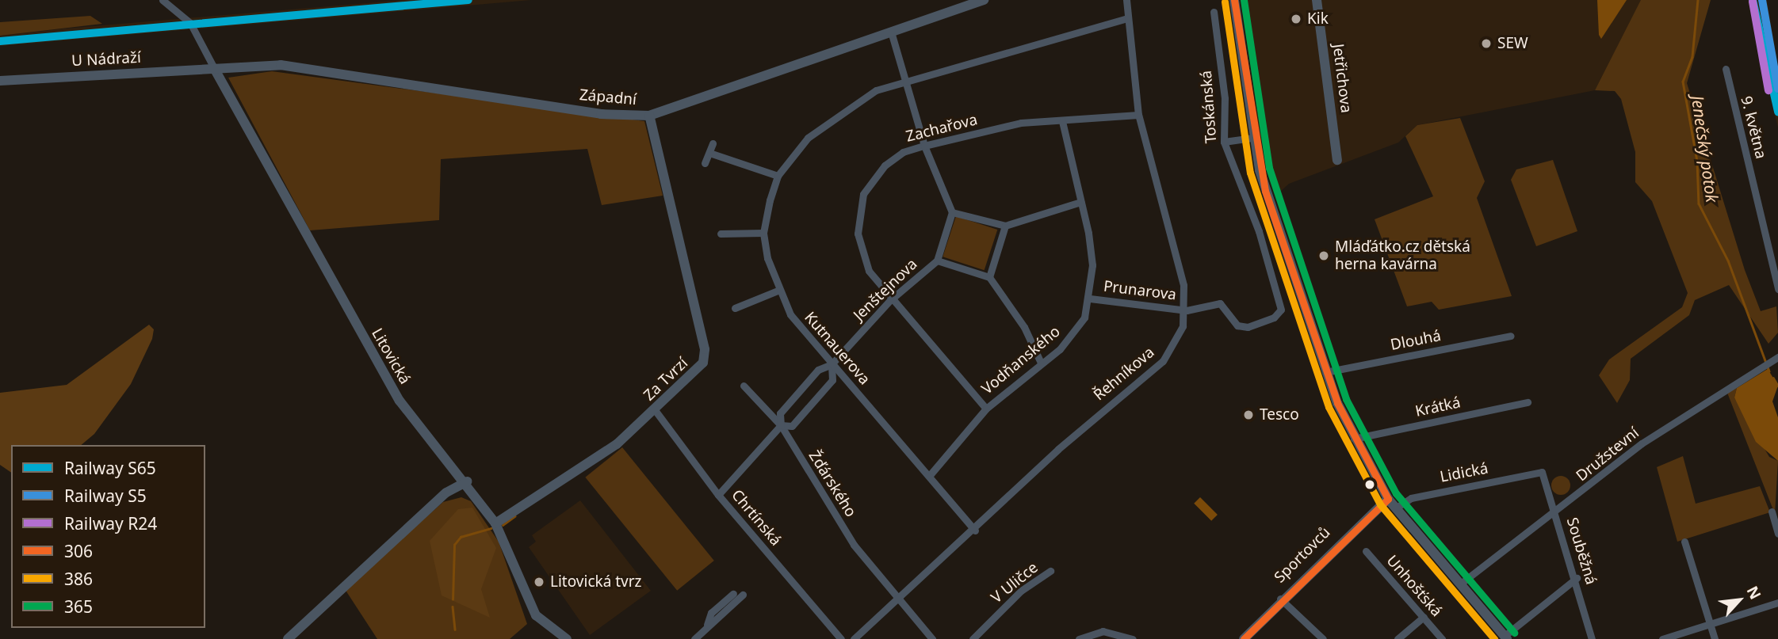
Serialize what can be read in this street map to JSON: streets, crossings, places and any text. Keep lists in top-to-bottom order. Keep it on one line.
{"streets":{"street":["U Nádraží","Jetřichova","Západní","Toskánská","9. května","Zachařova","Jenštejnova","Prunarova","Dlouhá","Kutnauerova","Litovická","Vodňanského","Řehníkova","Za Tvrzí","Krátká","Družstevní","Lidická","Žďárského","Chrtínská","Souběžná","Sportovců","V Uličce","Unhošťská"]},"crossings":[["U Nádraží","Západní"],["U Nádraží","Litovická"],["Západní","Litovická"],["Západní","Za Tvrzí"],["Toskánská","Prunarova"],["Toskánská","Řehníkova"],["Zachařova","Jenštejnova"],["Zachařova","Vodňanského"],["Jenštejnova","Kutnauerova"],["Jenštejnova","Žďárského"],["Jenštejnova","Chrtínská"],["Prunarova","Vodňanského"],["Prunarova","Řehníkova"],["Kutnauerova","Vodňanského"],["Kutnauerova","Řehníkova"],["Litovická","Za Tvrzí"],["Řehníkova","Žďárského"],["Za Tvrzí","Chrtínská"],["Družstevní","Souběžná"],["Lidická","Souběžná"]],"water":["Jenečský potok"],"places":["Kik","SEW","Mláďátko.cz dětská herna kavárna","Tesco","Litovická tvrz"],"lines":["rail line S65","rail line S5","transit line 306","transit line 365","rail line R24","transit line 386"],"legend":["Railway S65","Railway S5","Railway R24","306","386","365"],"north":"top right"}
